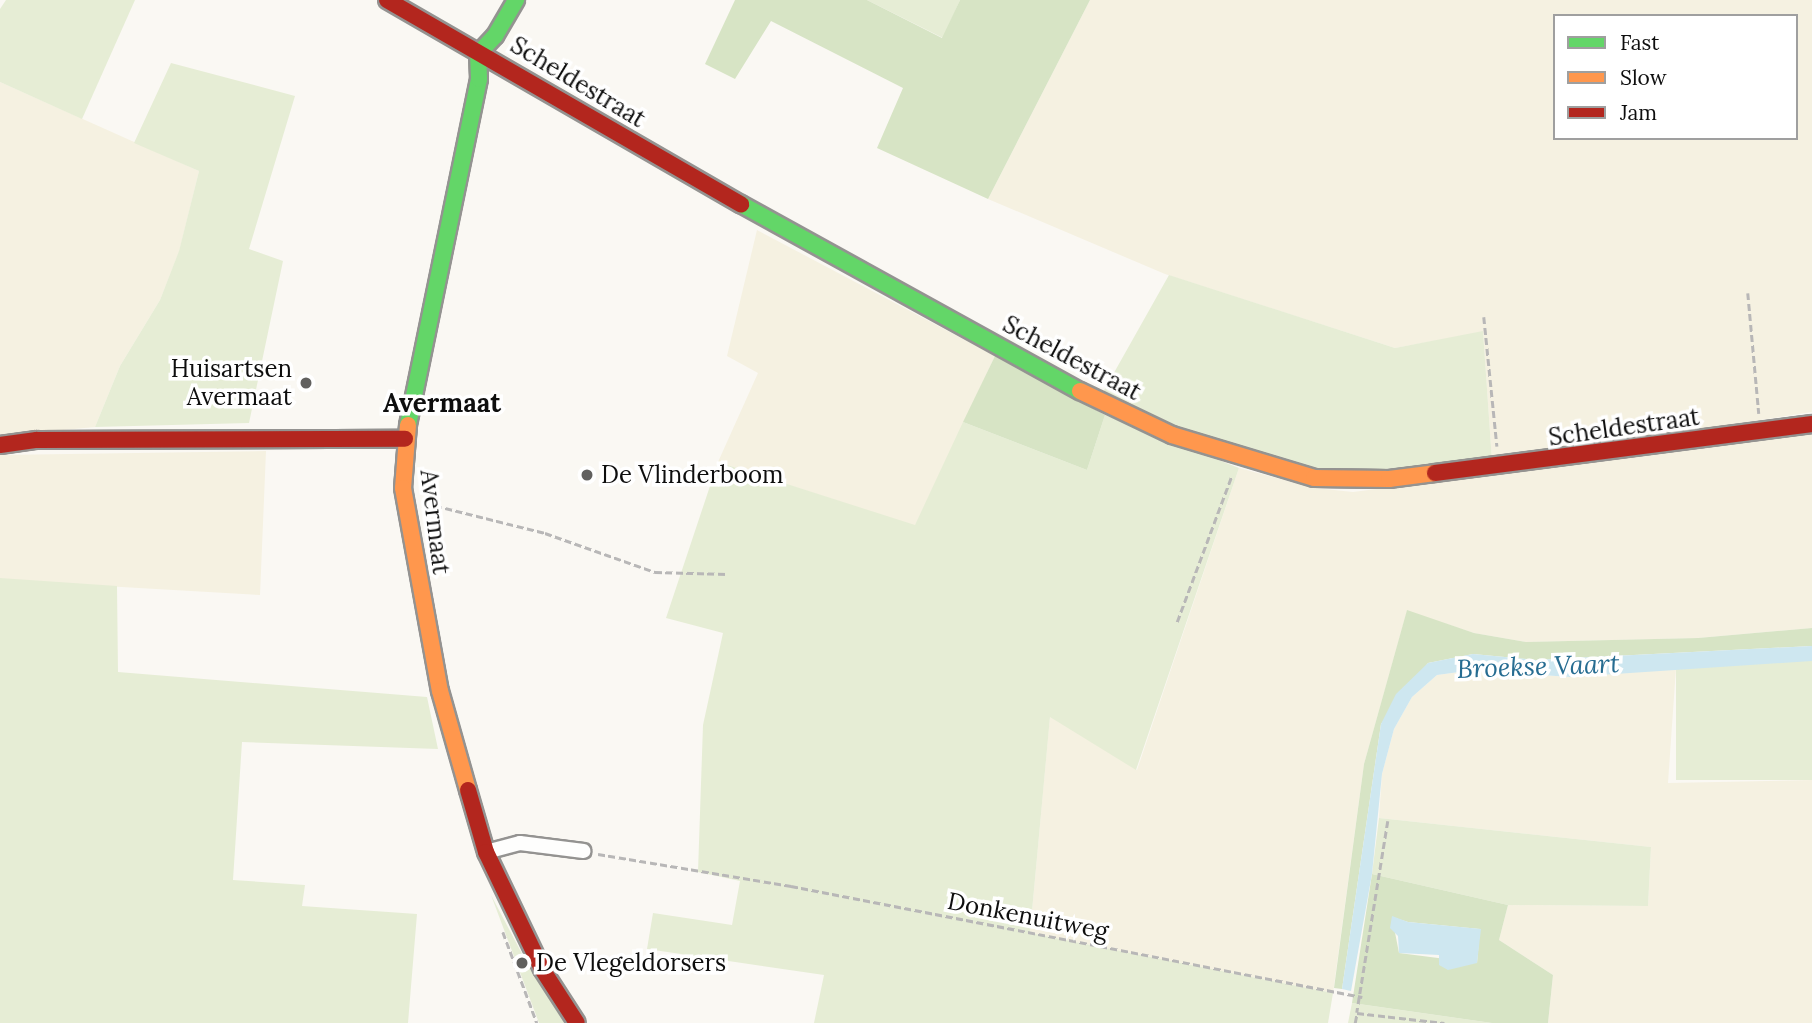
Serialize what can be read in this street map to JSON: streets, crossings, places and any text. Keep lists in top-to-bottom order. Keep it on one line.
{"streets":{"street":["Scheldestraat","Avermaat"],"path":["Donkenuitweg"]},"crossings":[["Scheldestraat","Avermaat"]],"districts":["Avermaat"],"water":["Broekse Vaart"],"places":["Huisartsen Avermaat","De Vlinderboom","De Vlegeldorsers"],"legend":["Fast","Slow","Jam"]}
